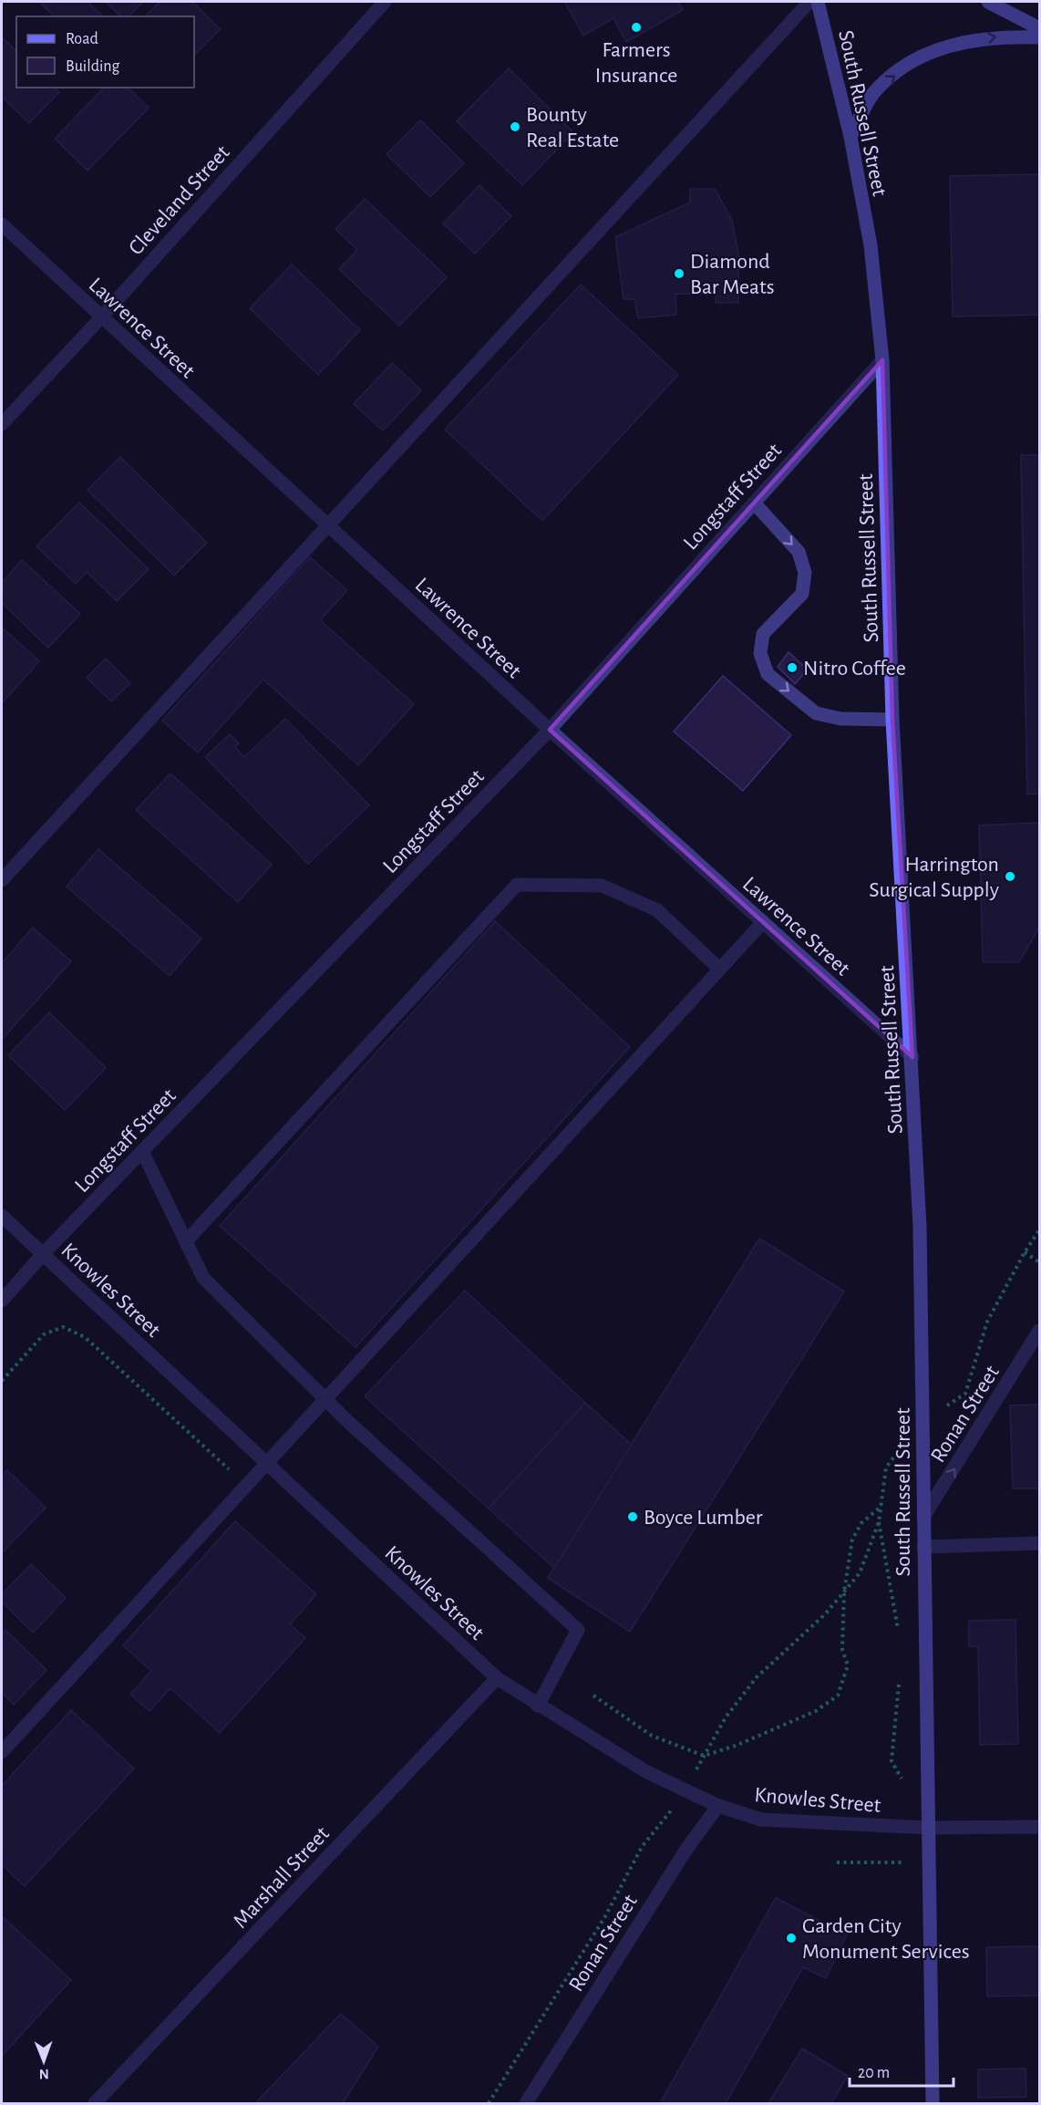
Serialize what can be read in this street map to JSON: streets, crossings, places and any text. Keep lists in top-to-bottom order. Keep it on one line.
{"streets":{"main road":["South Russell Street"],"street":["Cleveland Street","Lawrence Street","Longstaff Street","Knowles Street","Ronan Street","Marshall Street"]},"crossings":[["South Russell Street","Lawrence Street"],["South Russell Street","Longstaff Street"],["South Russell Street","Knowles Street"],["South Russell Street","Ronan Street"],["Cleveland Street","Lawrence Street"],["Lawrence Street","Longstaff Street"],["Longstaff Street","Knowles Street"],["Knowles Street","Ronan Street"],["Knowles Street","Marshall Street"]],"one_way":["Ronan Street"],"places":["Farmers Insurance","Bounty Real Estate","Diamond Bar Meats","Nitro Coffee","Harrington Surgical Supply","Boyce Lumber","Garden City Monument Services"],"legend":["Road","Building"],"scale_bar":"20 m","north":"bottom"}
